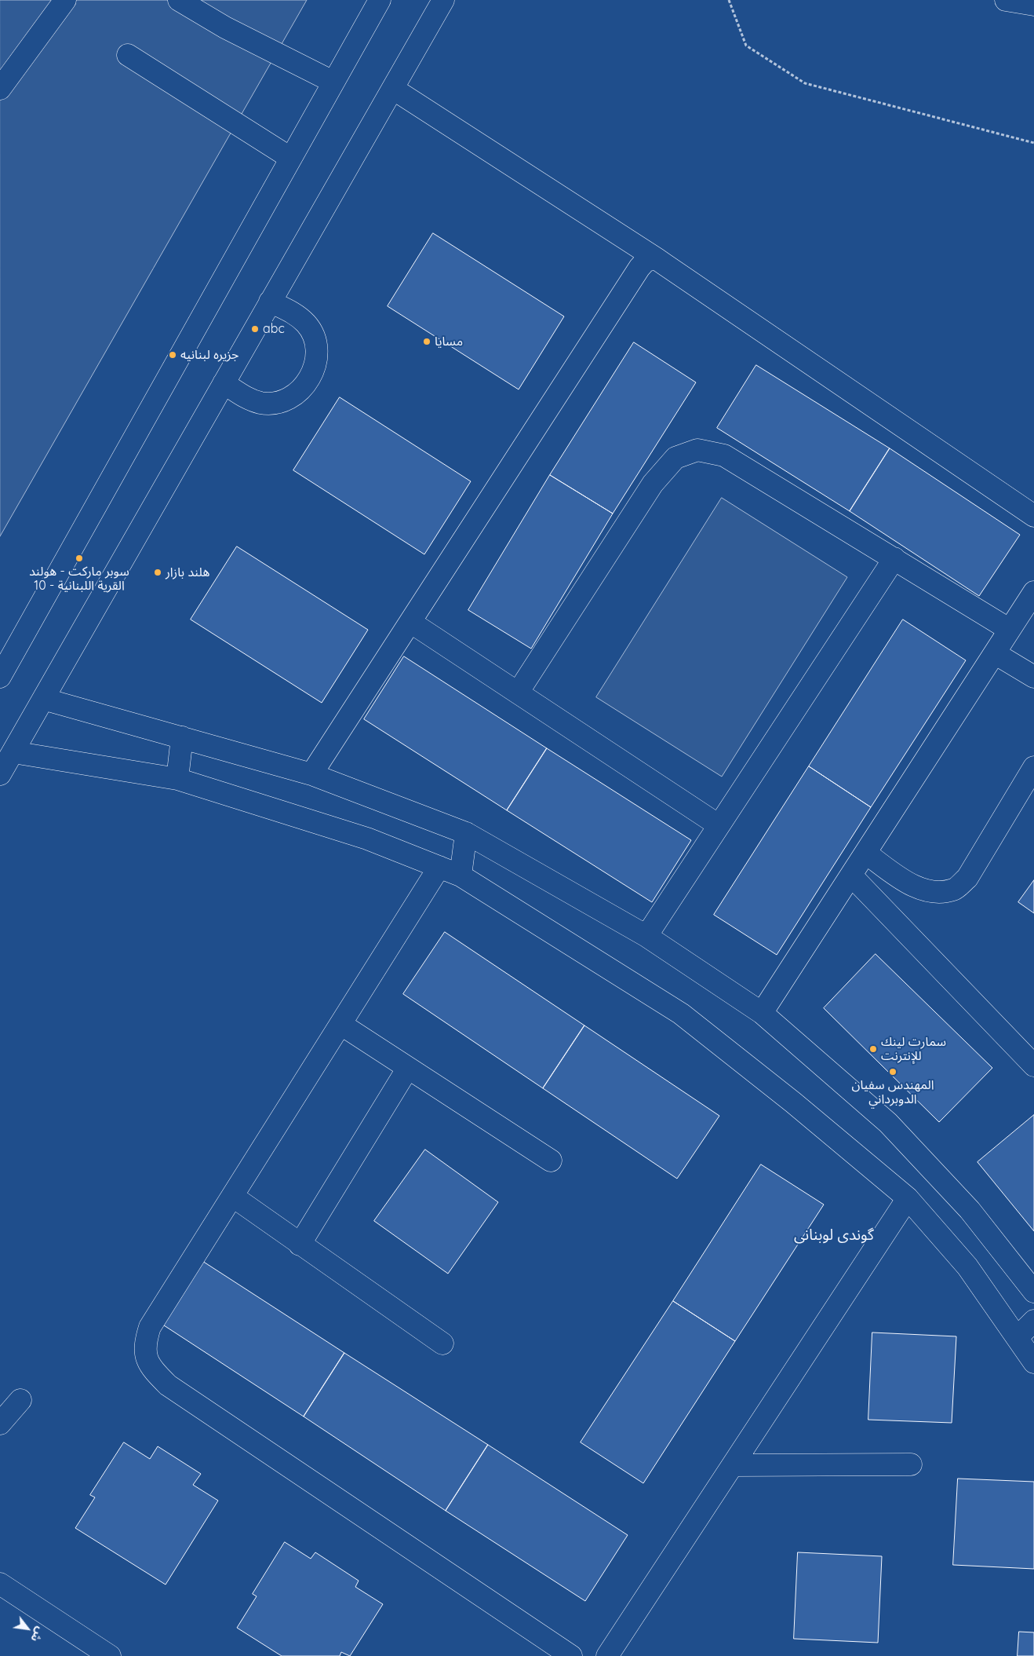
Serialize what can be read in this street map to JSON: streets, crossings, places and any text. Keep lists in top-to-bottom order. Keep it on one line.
{"districts":["گوندی لوبنانی"],"places":["abc","مسايا","جزيره لبنانيه","سوبر ماركت - هولند 10 - القرية اللبنانية","هلند بازار","سمارت لينك للإنترنت","المهندس سفيان الدوبرداني"],"north":"bottom right"}
